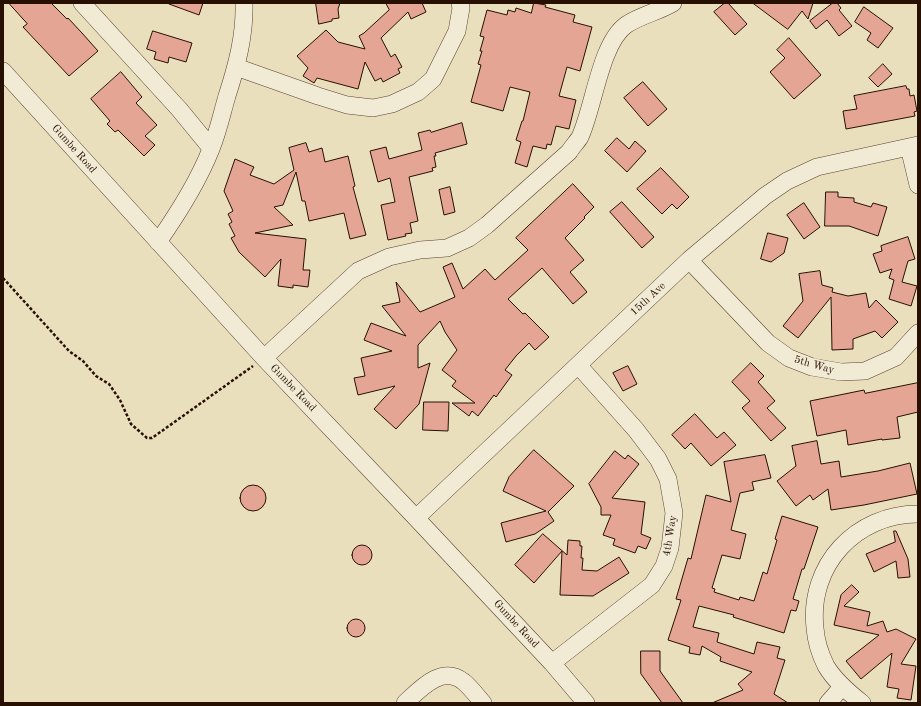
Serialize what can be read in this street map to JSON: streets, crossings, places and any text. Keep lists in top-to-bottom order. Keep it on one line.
{"streets":{"street":["Gumbe Road","15th Ave","5th Way","4th Way"]},"crossings":[["Gumbe Road","15th Ave"],["Gumbe Road","4th Way"],["15th Ave","5th Way"],["15th Ave","4th Way"]]}
